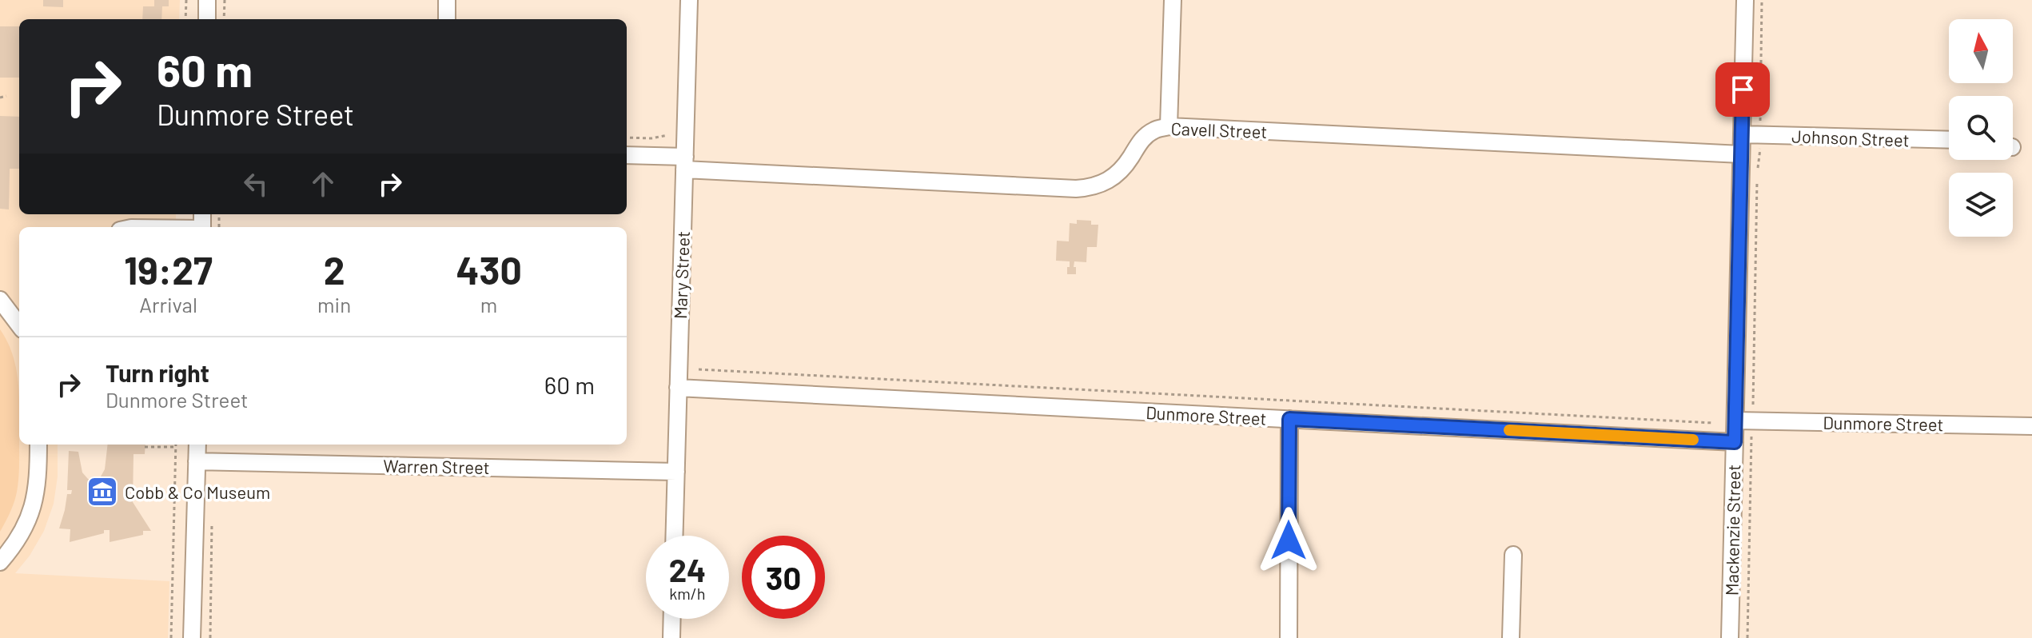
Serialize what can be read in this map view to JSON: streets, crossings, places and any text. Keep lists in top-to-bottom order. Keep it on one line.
{"streets":{"street":["Cavell Street","Johnson Street","Mary Street","Dunmore Street","Warren Street","Mackenzie Street"]},"crossings":[["Cavell Street","Mary Street"],["Cavell Street","Mackenzie Street"],["Johnson Street","Mackenzie Street"],["Mary Street","Dunmore Street"],["Mary Street","Warren Street"],["Dunmore Street","Mackenzie Street"]],"places":{"museum":["Cobb & Co Museum"]},"north":"top","page":{"turn":["60 m","Dunmore Street"],"eta":["19:27","Arrival","2","min","430","m"],"list":[{"name":"Turn right","note":"Dunmore Street","value":"60 m"}],"speed":"24 km/h","limit":"30"}}
